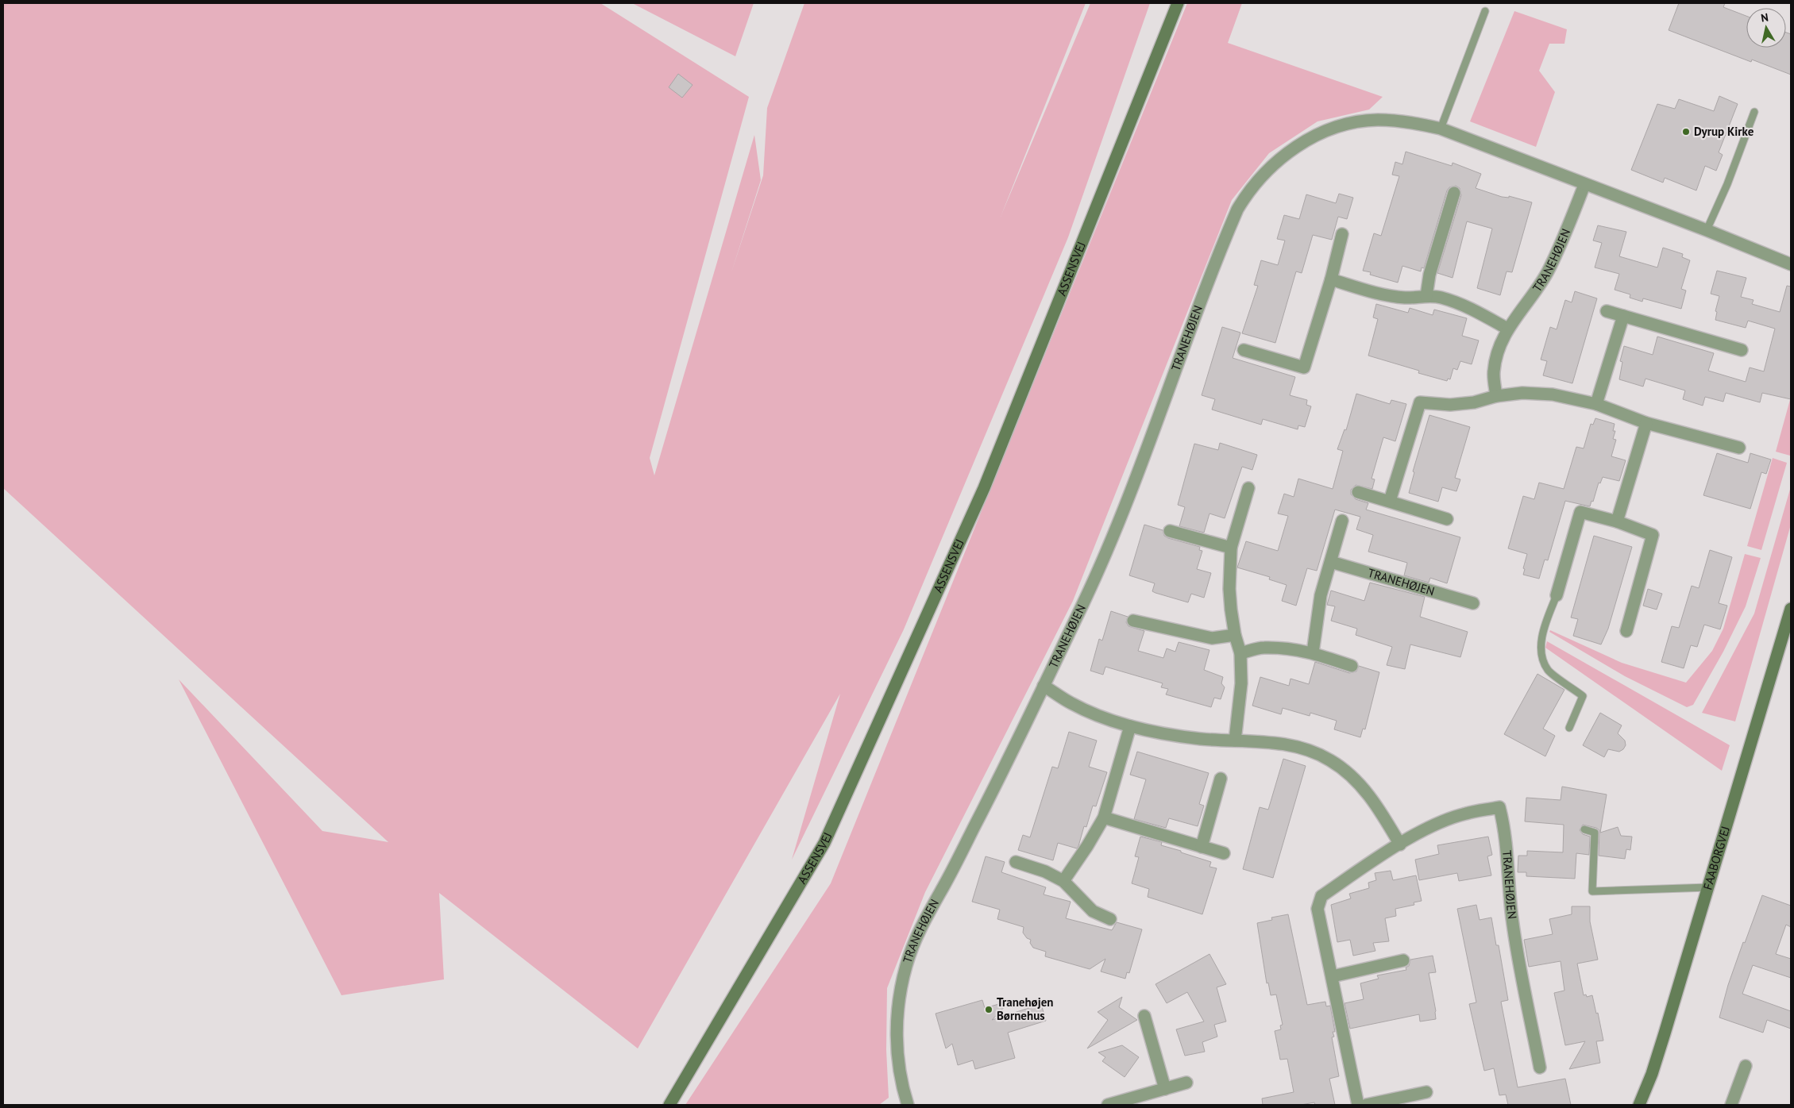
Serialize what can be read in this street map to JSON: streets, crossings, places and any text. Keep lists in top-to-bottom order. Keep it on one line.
{"streets":{"main road":["ASSENSVEJ","FAABORGVEJ"],"street":["TRANEHØJEN"]},"places":["Dyrup Kirke","Tranehøjen Børnehus"],"north":"top"}
